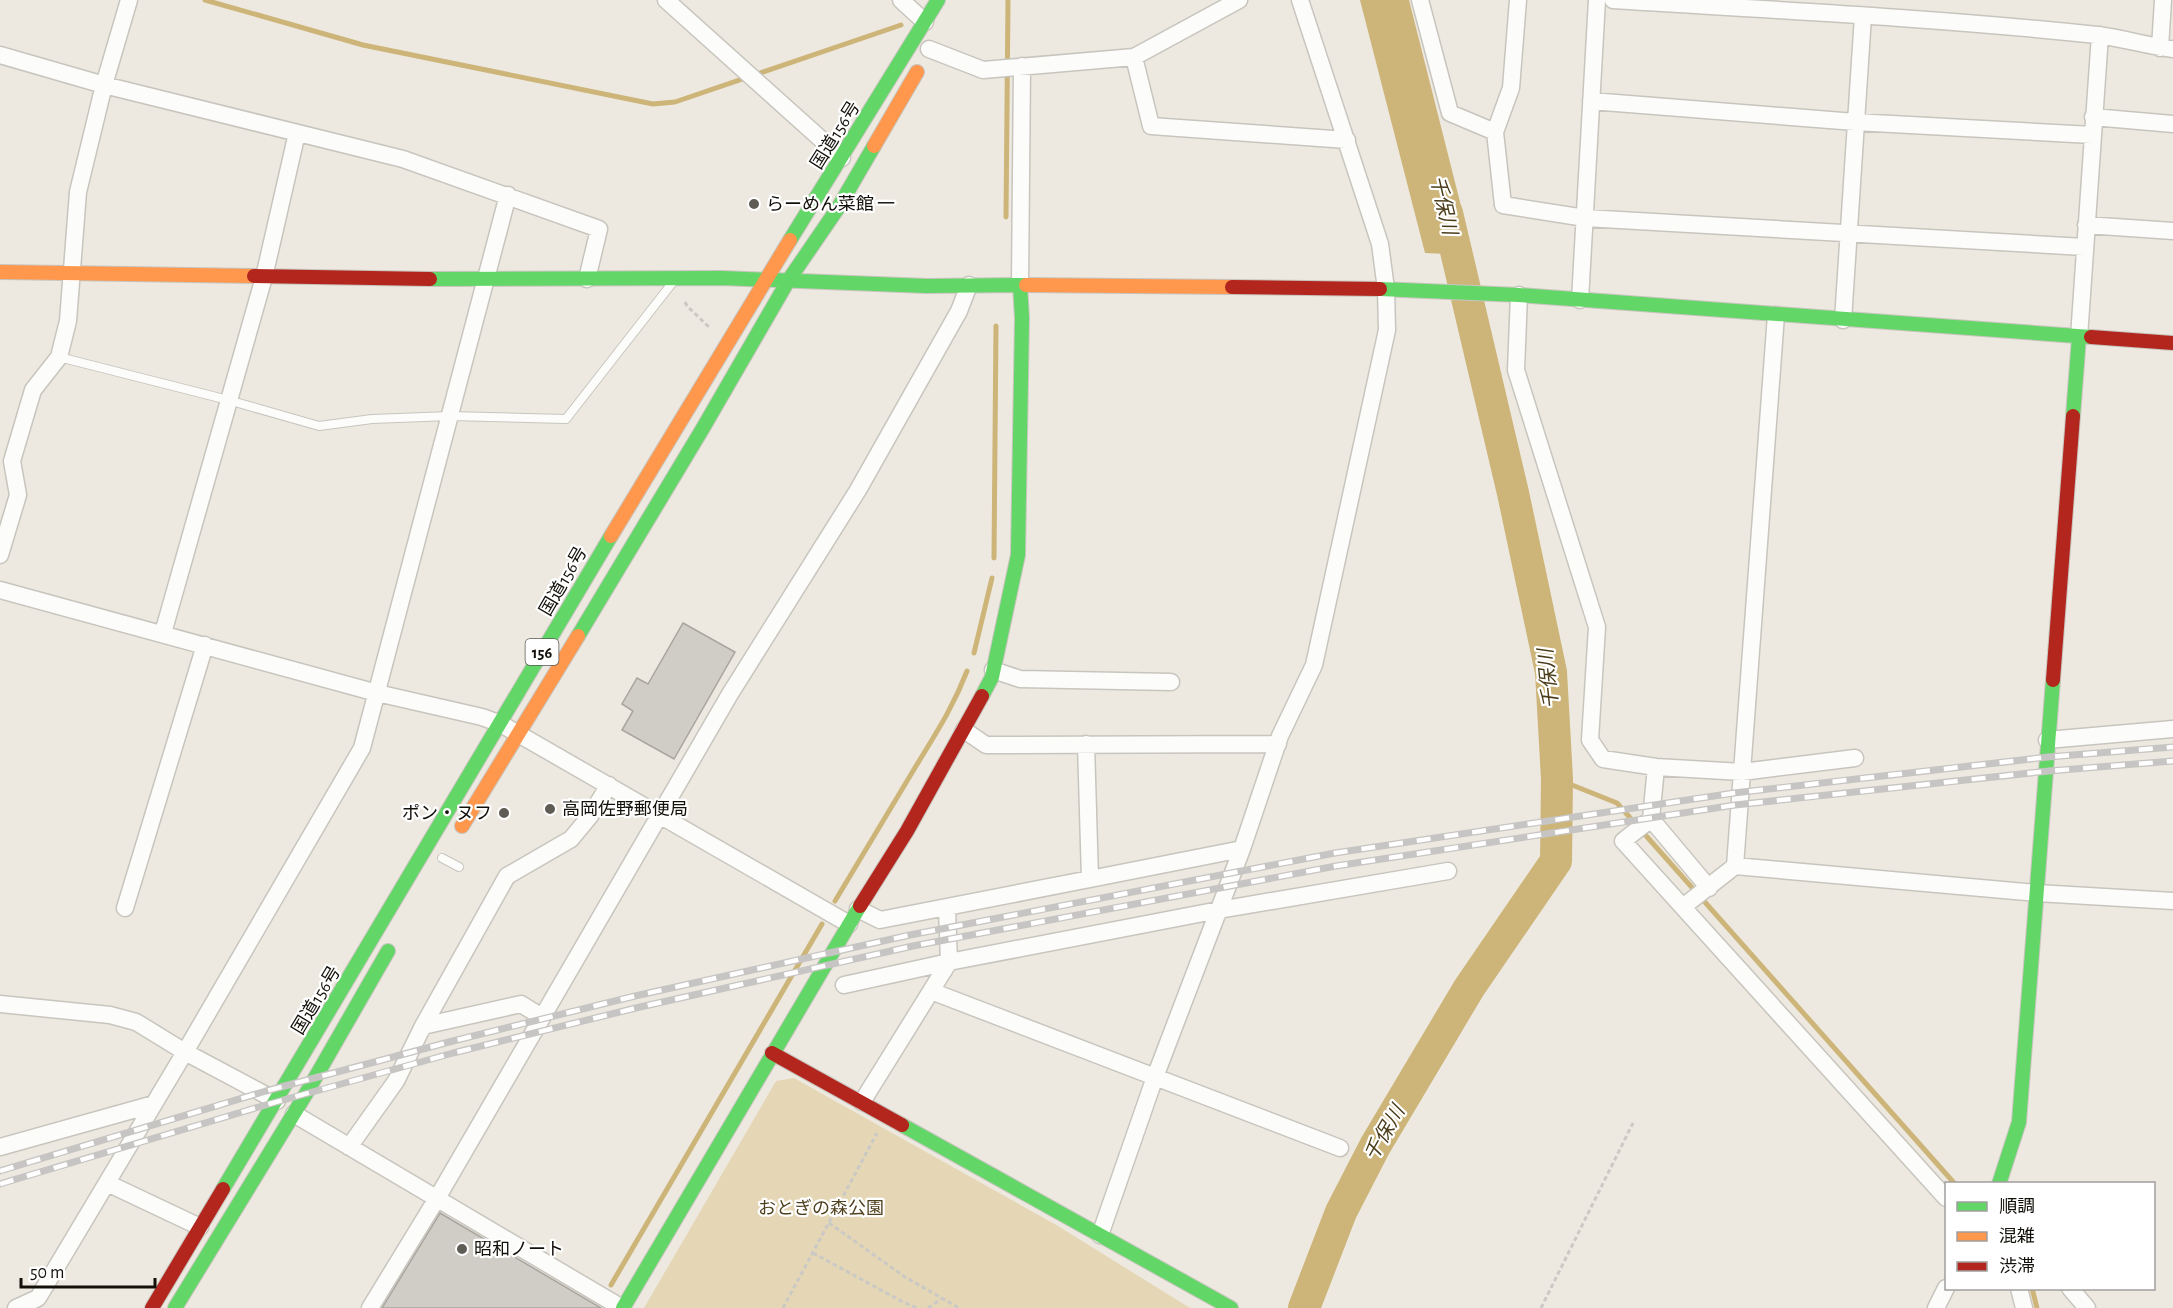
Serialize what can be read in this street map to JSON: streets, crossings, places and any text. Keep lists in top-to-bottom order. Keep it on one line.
{"streets":{"main road":["国道156号","156"]},"water":["千保川"],"parks":["おとぎの森公園"],"places":["らーめん菜館 一","高岡佐野郵便局","ポン・ヌフ","昭和ノート"],"legend":["順調","混雑","渋滞"],"scale_bar":"50 m"}
